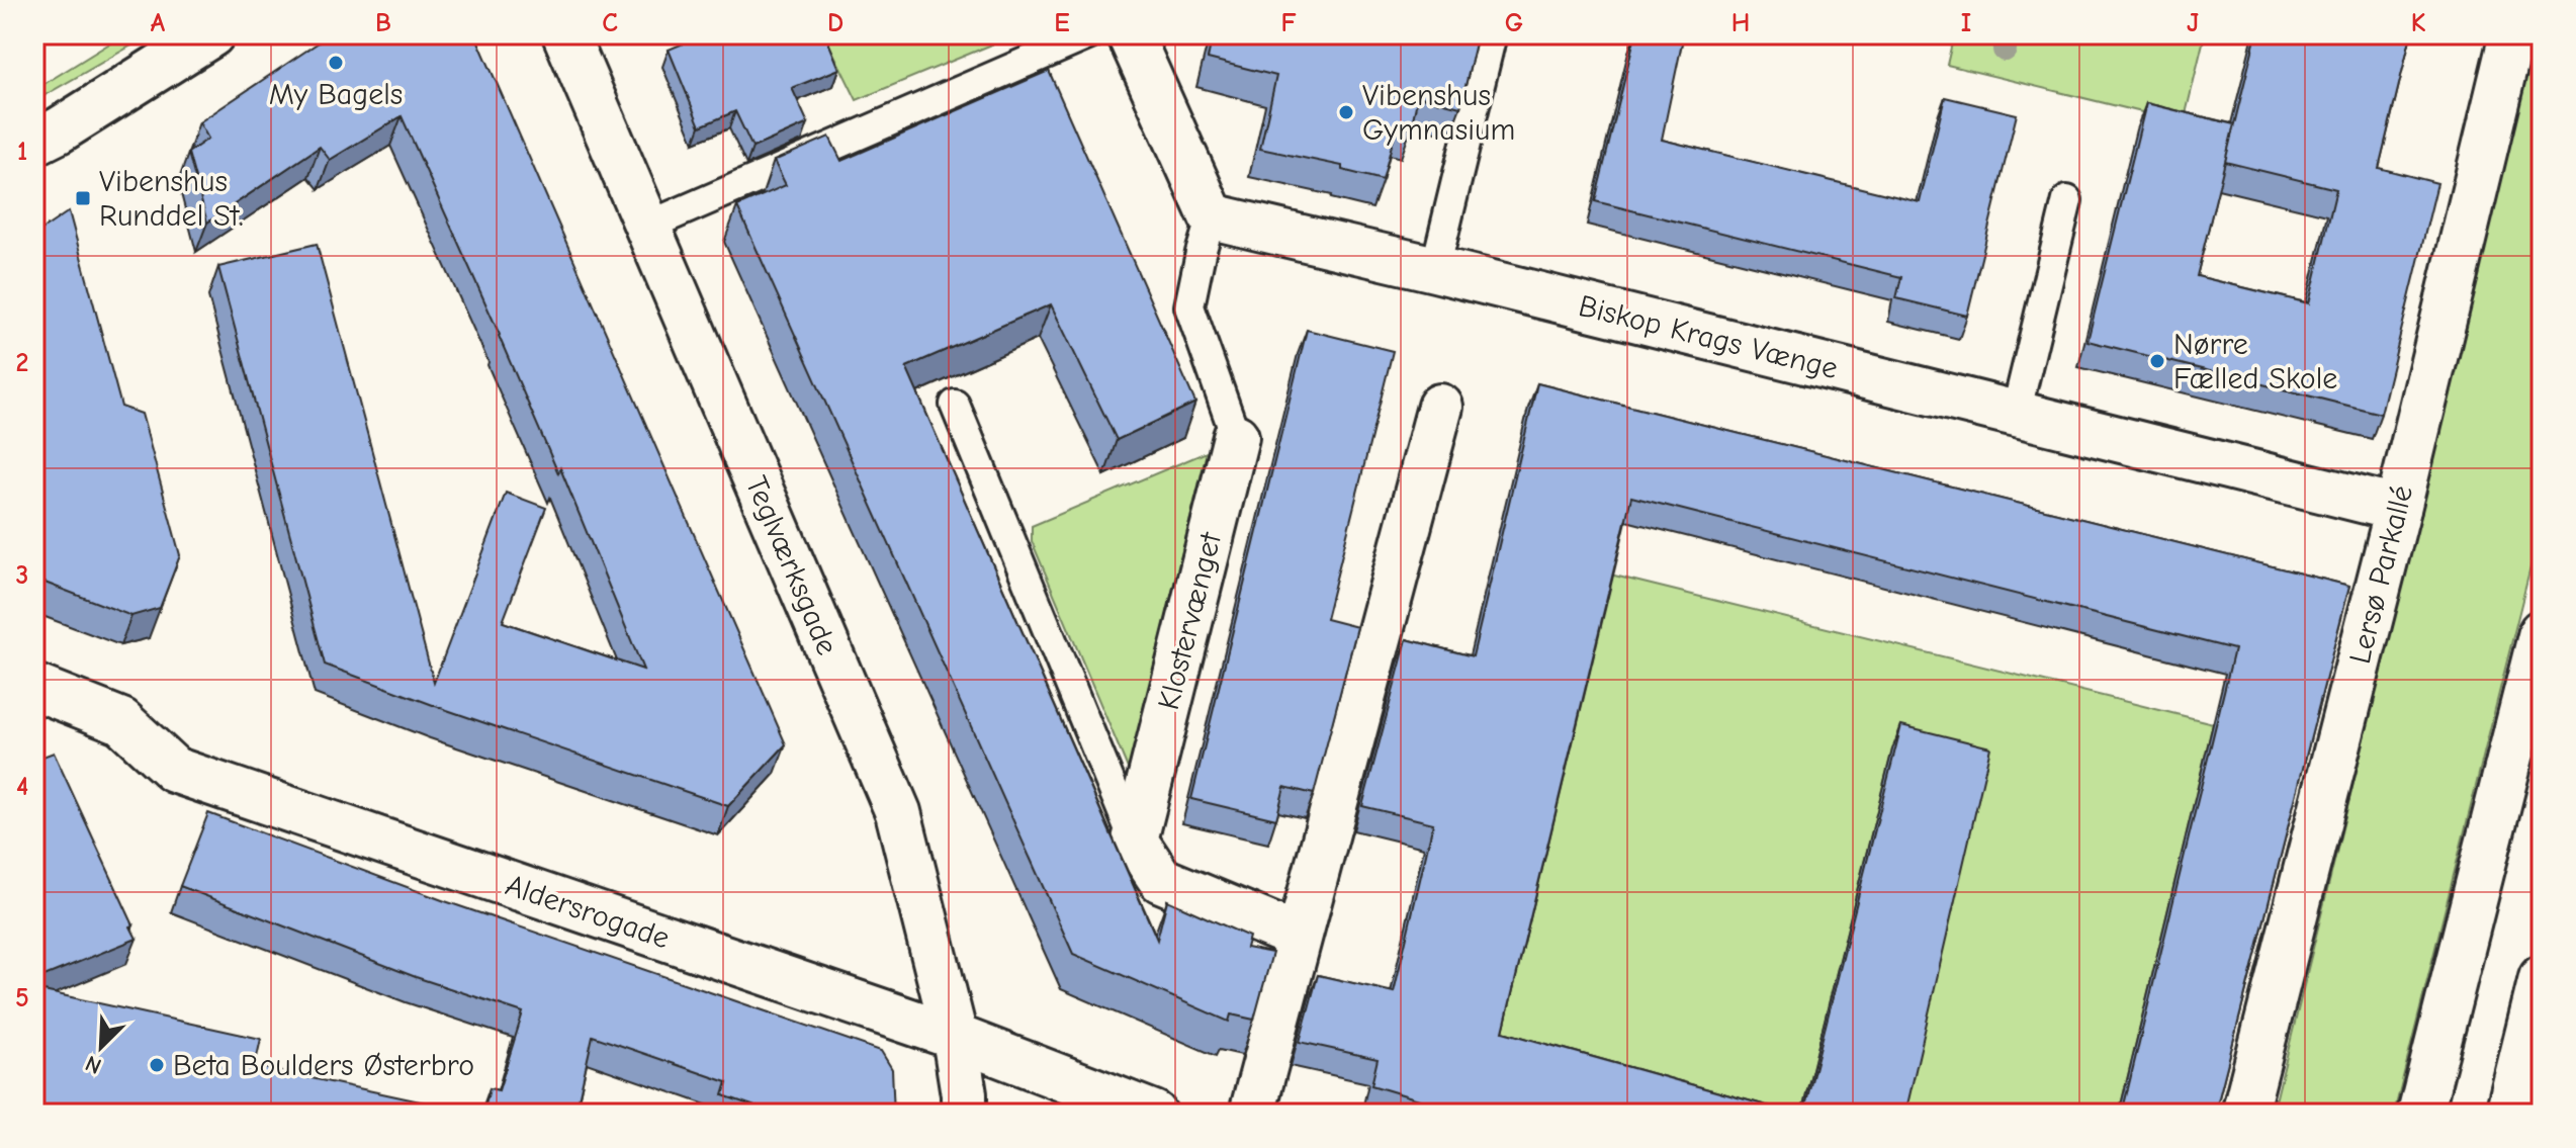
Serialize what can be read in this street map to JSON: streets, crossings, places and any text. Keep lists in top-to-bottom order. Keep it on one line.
{"streets":{"street":["Biskop Krags Vænge","Teglværksgade","Lersø Parkallé","Klostervænget","Aldersrogade"]},"crossings":[["Biskop Krags Vænge","Lersø Parkallé"],["Biskop Krags Vænge","Klostervænget"],["Teglværksgade","Aldersrogade"]],"places":{"other":["My Bagels","Vibenshus Gymnasium","Nørre Fælled Skole","Beta Boulders Østerbro"],"transit":["Vibenshus Runddel St."]},"north":"bottom left","grid":{"columns":["A","B","C","D","E","F","G","H","I","J","K"],"rows":["1","2","3","4","5"]}}
